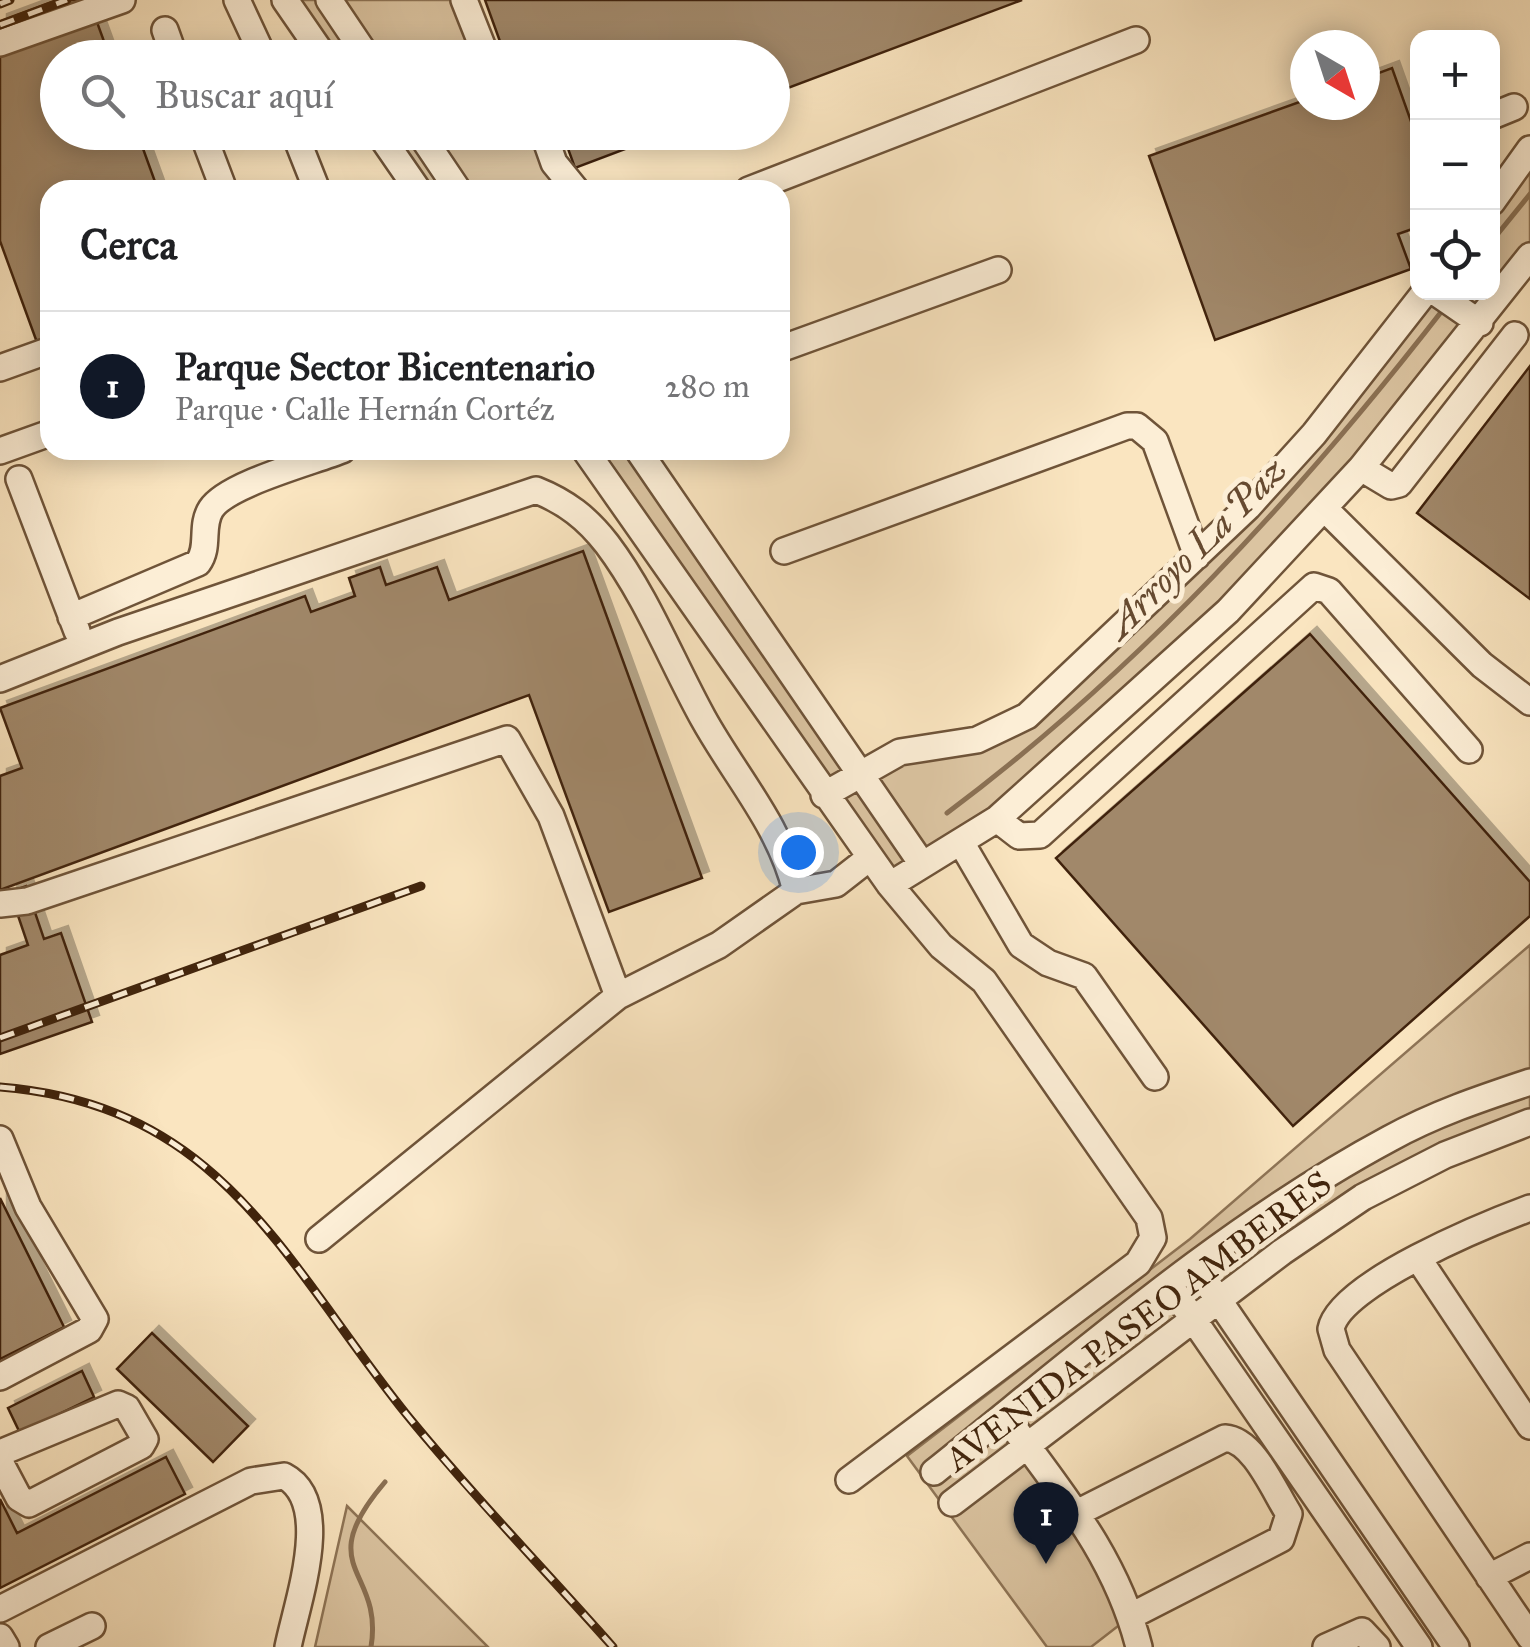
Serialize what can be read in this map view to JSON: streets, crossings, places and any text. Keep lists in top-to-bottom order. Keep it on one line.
{"streets":{"street":["AVENIDA PASEO AMBERES"]},"water":["Arroyo La Paz"],"north":"bottom right","page":{"map_buttons":["+","−"],"search":"Buscar aquí","heading":"Cerca","list":[{"mark":"1","name":"Parque Sector Bicentenario","note":"Parque · Calle Hernán Cortéz","value":"280 m"}],"pins":"1"}}
